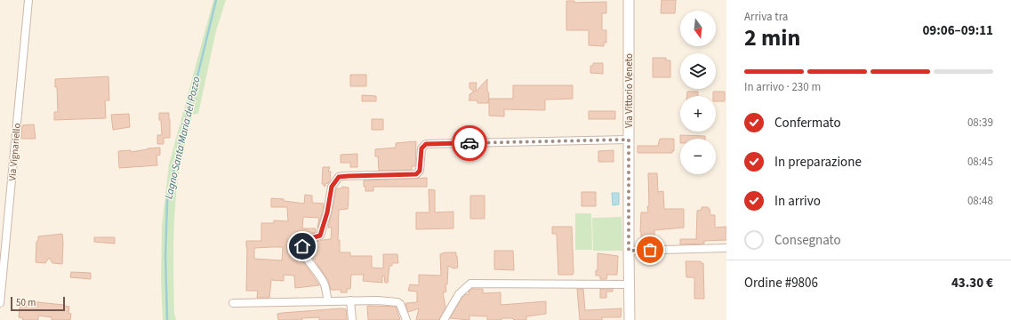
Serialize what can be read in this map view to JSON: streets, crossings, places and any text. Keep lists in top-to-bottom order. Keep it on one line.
{"streets":{"street":["Via Vittorio Veneto","Via Vignariello"]},"water":["Lagno Santa Maria del Pozzo"],"scale_bar":"50 m","north":"bottom","page":{"heading":["2 min","Arriva tra","09:06–09:11"],"panel":["Ordine #9806","43.30 €"],"map_buttons":["+","−"],"bar":"In arrivo · 230 m","list":[["Confermato","08:39"],["In preparazione","08:45"],["In arrivo","08:48"],"Consegnato"],"scale":"50 m"}}
